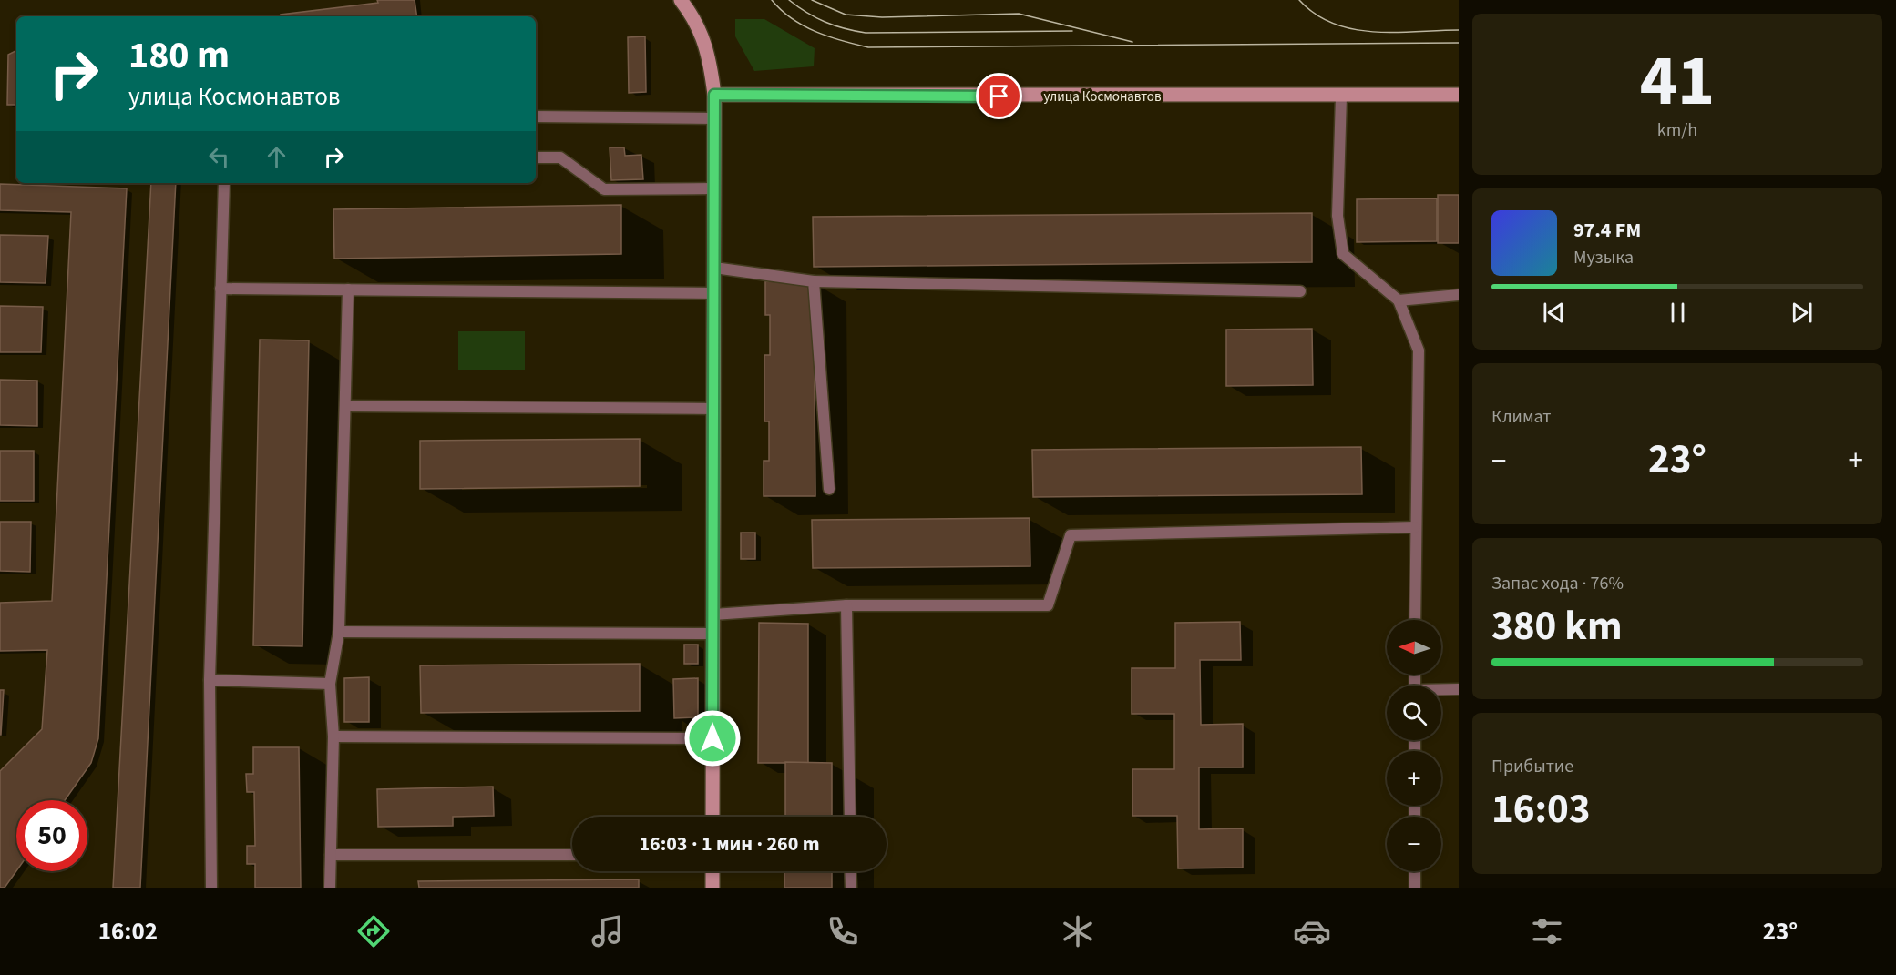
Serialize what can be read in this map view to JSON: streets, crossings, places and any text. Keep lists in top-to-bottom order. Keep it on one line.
{"streets":{"main road":["улица Космонавтов"]},"north":"left","page":{"tile":[["41","km/h"],"Климат",["Запас хода · 76%","380 km"],["Прибытие","16:03"]],"turn":["180 m","улица Космонавтов"],"song":["97.4 FM","Музыка"],"heat":["−","23°","+"],"map_buttons":["+","−"],"limit":"50","trip":"16:03 · 1 мин · 260 m","tabs":["16:02","23°"]}}
